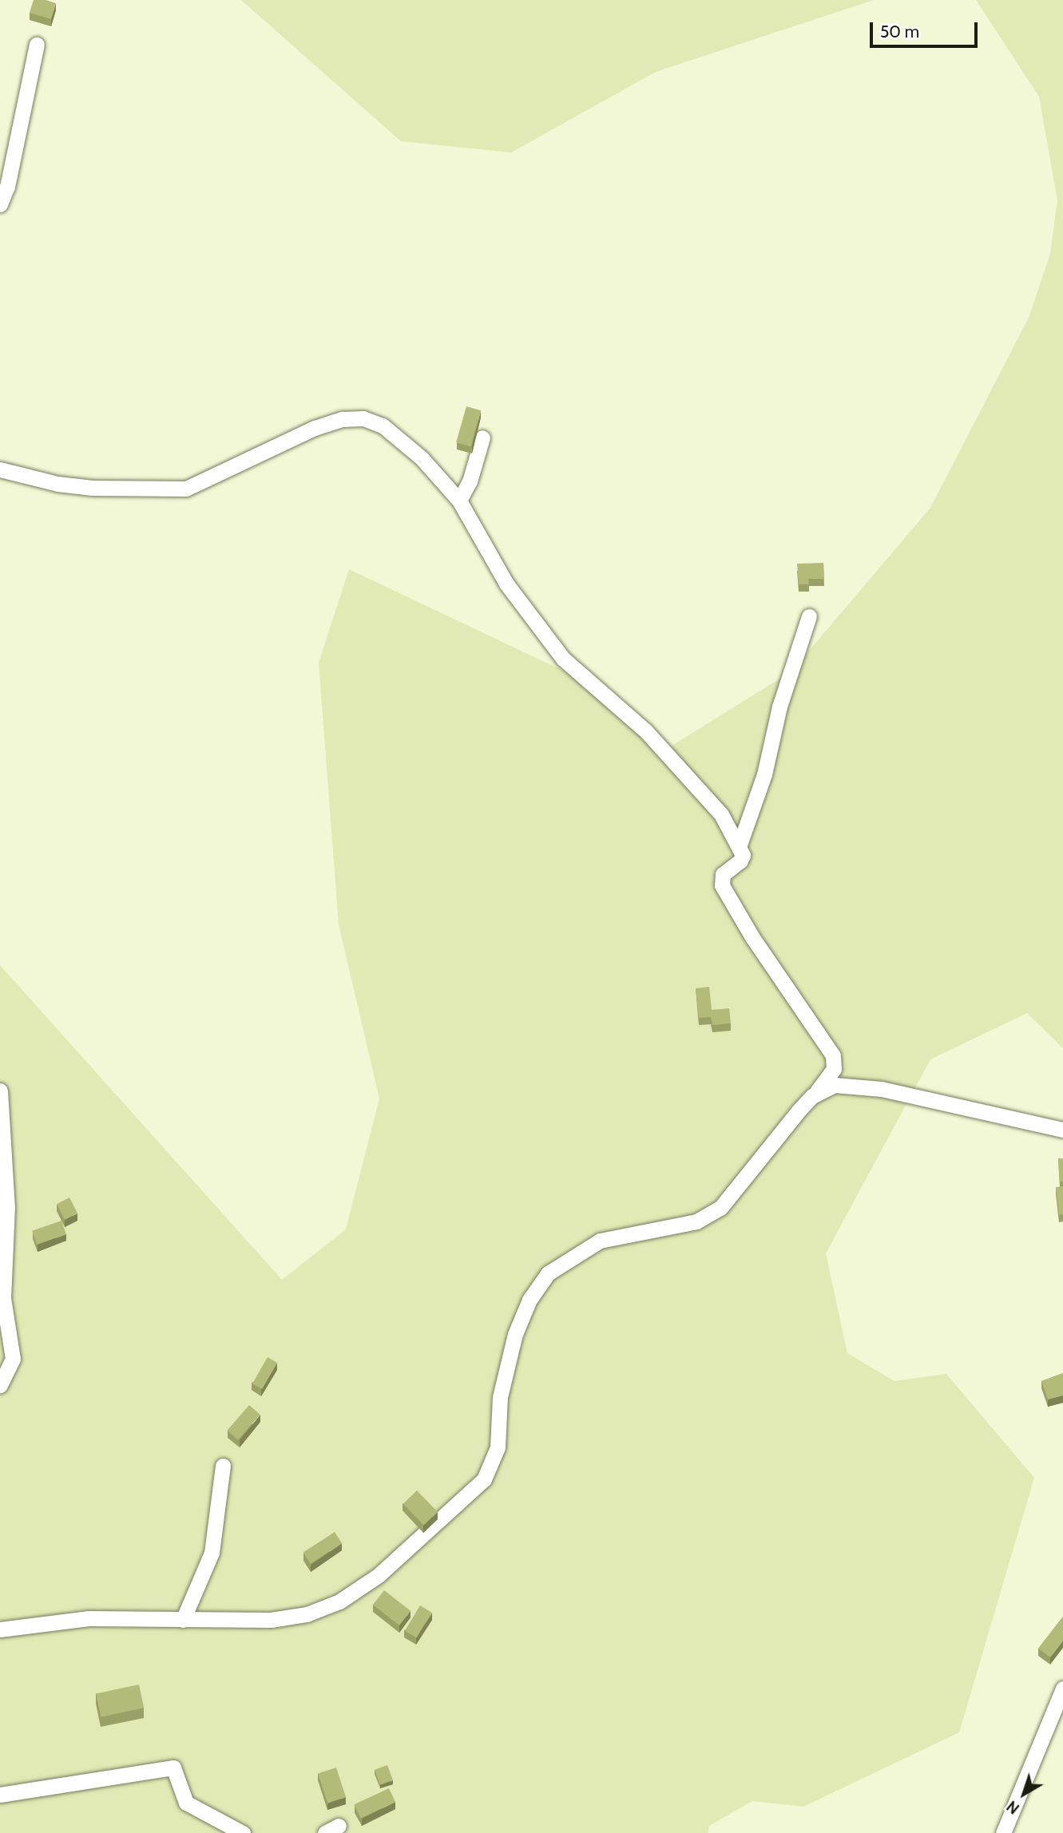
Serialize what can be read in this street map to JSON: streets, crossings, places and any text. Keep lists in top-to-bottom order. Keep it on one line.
{"scale_bar":"50 m","north":"bottom left"}
